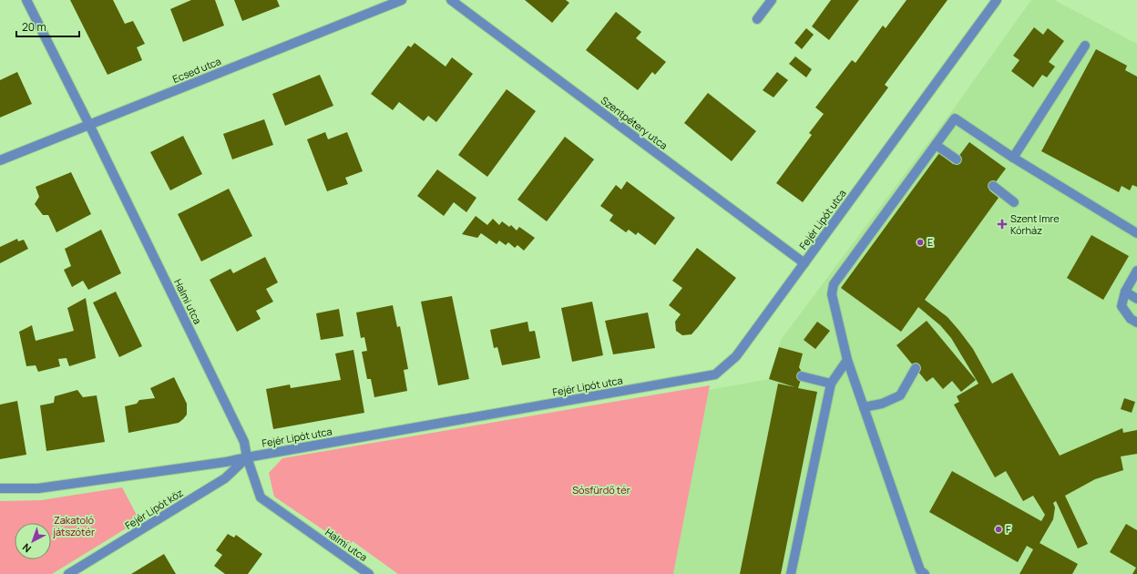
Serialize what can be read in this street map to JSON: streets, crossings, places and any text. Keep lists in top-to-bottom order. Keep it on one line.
{"streets":{"street":["Ecsed utca","Szentpétery utca","Fejér Lipót utca","Halmi utca","Fejér Lipót köz"]},"crossings":[["Ecsed utca","Halmi utca"],["Szentpétery utca","Fejér Lipót utca"],["Fejér Lipót utca","Halmi utca"],["Fejér Lipót utca","Fejér Lipót köz"],["Halmi utca","Fejér Lipót köz"]],"parks":["Sósfürdő tér","Zakatoló játszótér"],"places":{"health":["Szent Imre Kórház"],"other":["E","F"]},"scale_bar":"20 m","north":"bottom left"}
